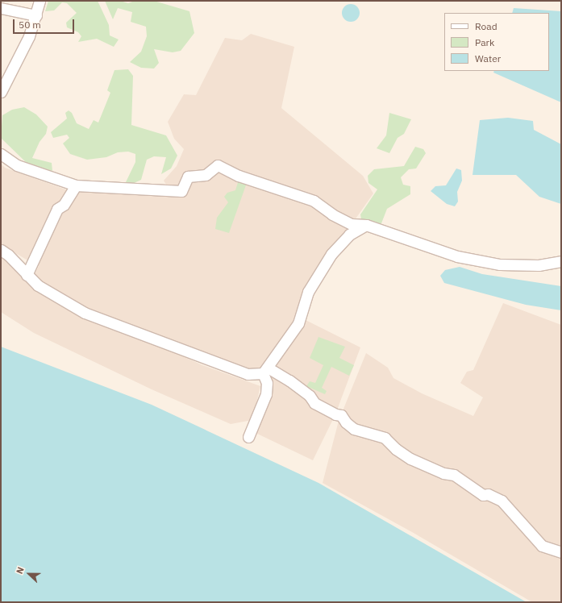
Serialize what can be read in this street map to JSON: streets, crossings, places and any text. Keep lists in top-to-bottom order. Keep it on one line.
{"legend":["Road","Park","Water"],"scale_bar":"50 m","north":"left"}
